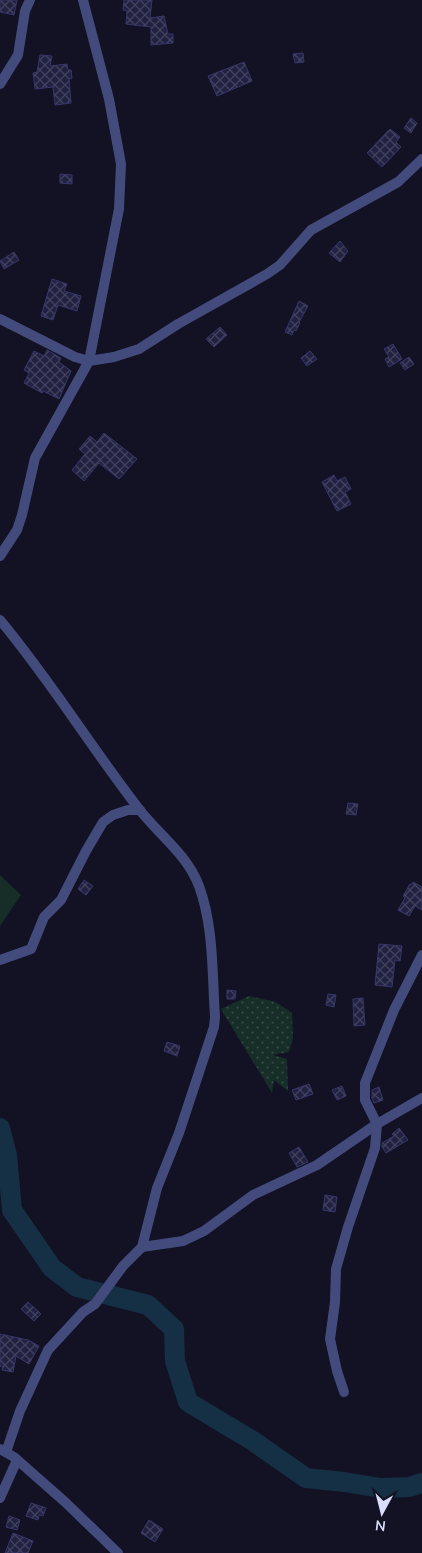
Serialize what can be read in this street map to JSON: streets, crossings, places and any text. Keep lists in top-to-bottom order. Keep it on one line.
{"north":"bottom"}
